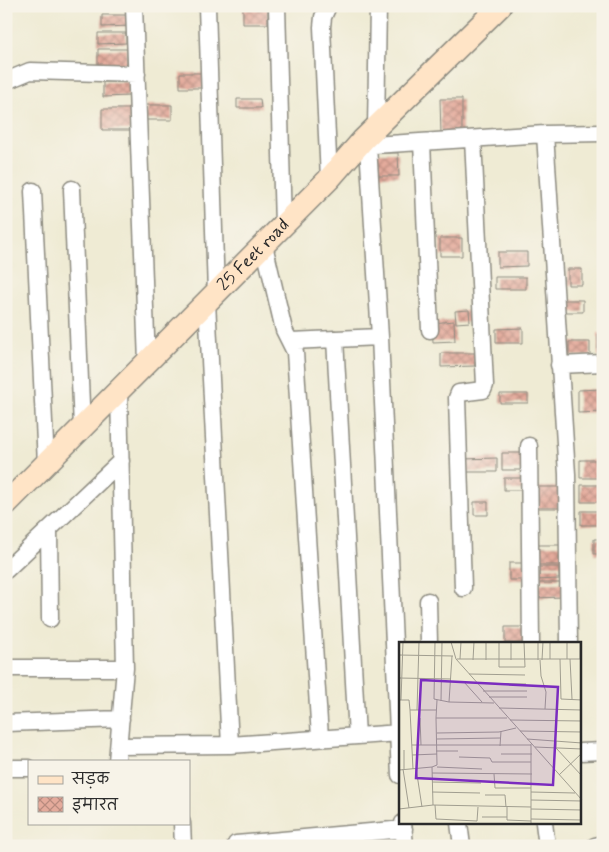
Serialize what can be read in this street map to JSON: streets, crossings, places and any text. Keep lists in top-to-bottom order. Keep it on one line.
{"streets":{"street":["25 Feet road"]},"legend":["सड़क","इमारत"]}
